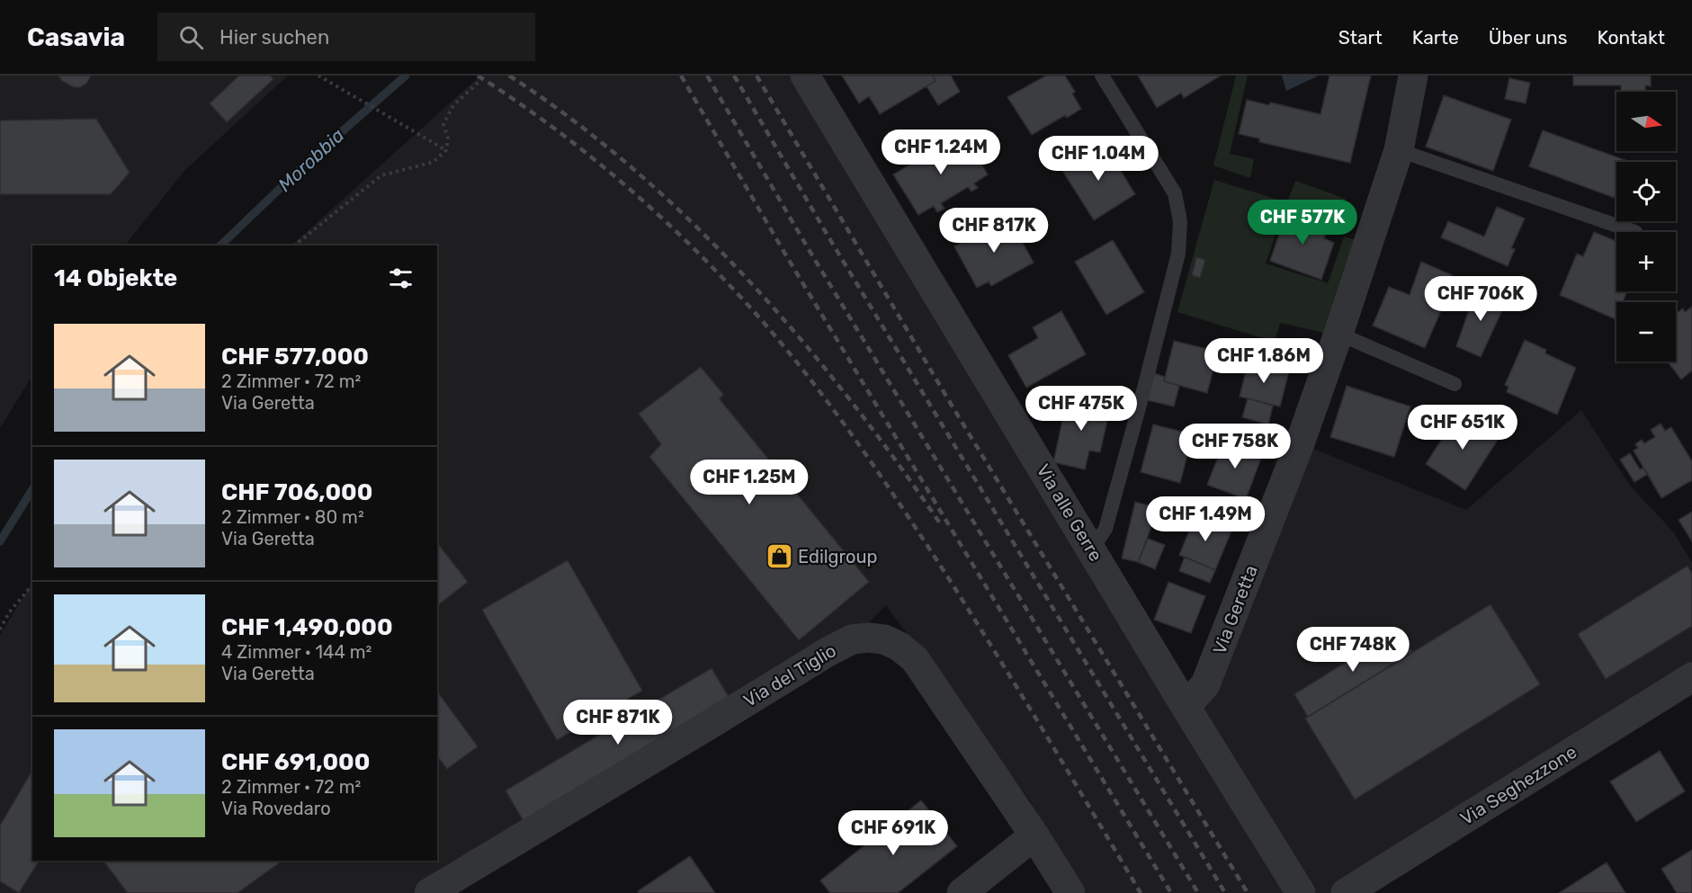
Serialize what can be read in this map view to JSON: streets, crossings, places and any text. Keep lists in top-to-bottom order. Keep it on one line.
{"streets":{"street":["Via alle Gerre","Via Geretta","Via del Tiglio","Via Seghezzone"]},"crossings":[["Via alle Gerre","Via Geretta"]],"water":["Morobbia"],"places":{"shop":["Edilgroup"]},"north":"right","page":{"header":"Casavia","search":"Hier suchen","nav":["Start","Karte","Über uns","Kontakt"],"map_buttons":["+","−"],"price":["CHF 1.24M","CHF 1.04M","CHF 577K","CHF 817K","CHF 706K","CHF 1.86M","CHF 475K","CHF 651K","CHF 758K","CHF 1.25M","CHF 1.49M","CHF 748K","CHF 871K","CHF 691K"],"heading":"14 Objekte","list":[{"name":"CHF 577,000","note":"2 Zimmer · 72 m² · Via Geretta"},{"name":"CHF 706,000","note":"2 Zimmer · 80 m² · Via Geretta"},{"name":"CHF 1,490,000","note":"4 Zimmer · 144 m² · Via Geretta"},{"name":"CHF 691,000","note":"2 Zimmer · 72 m² · Via Rovedaro"}]}}
